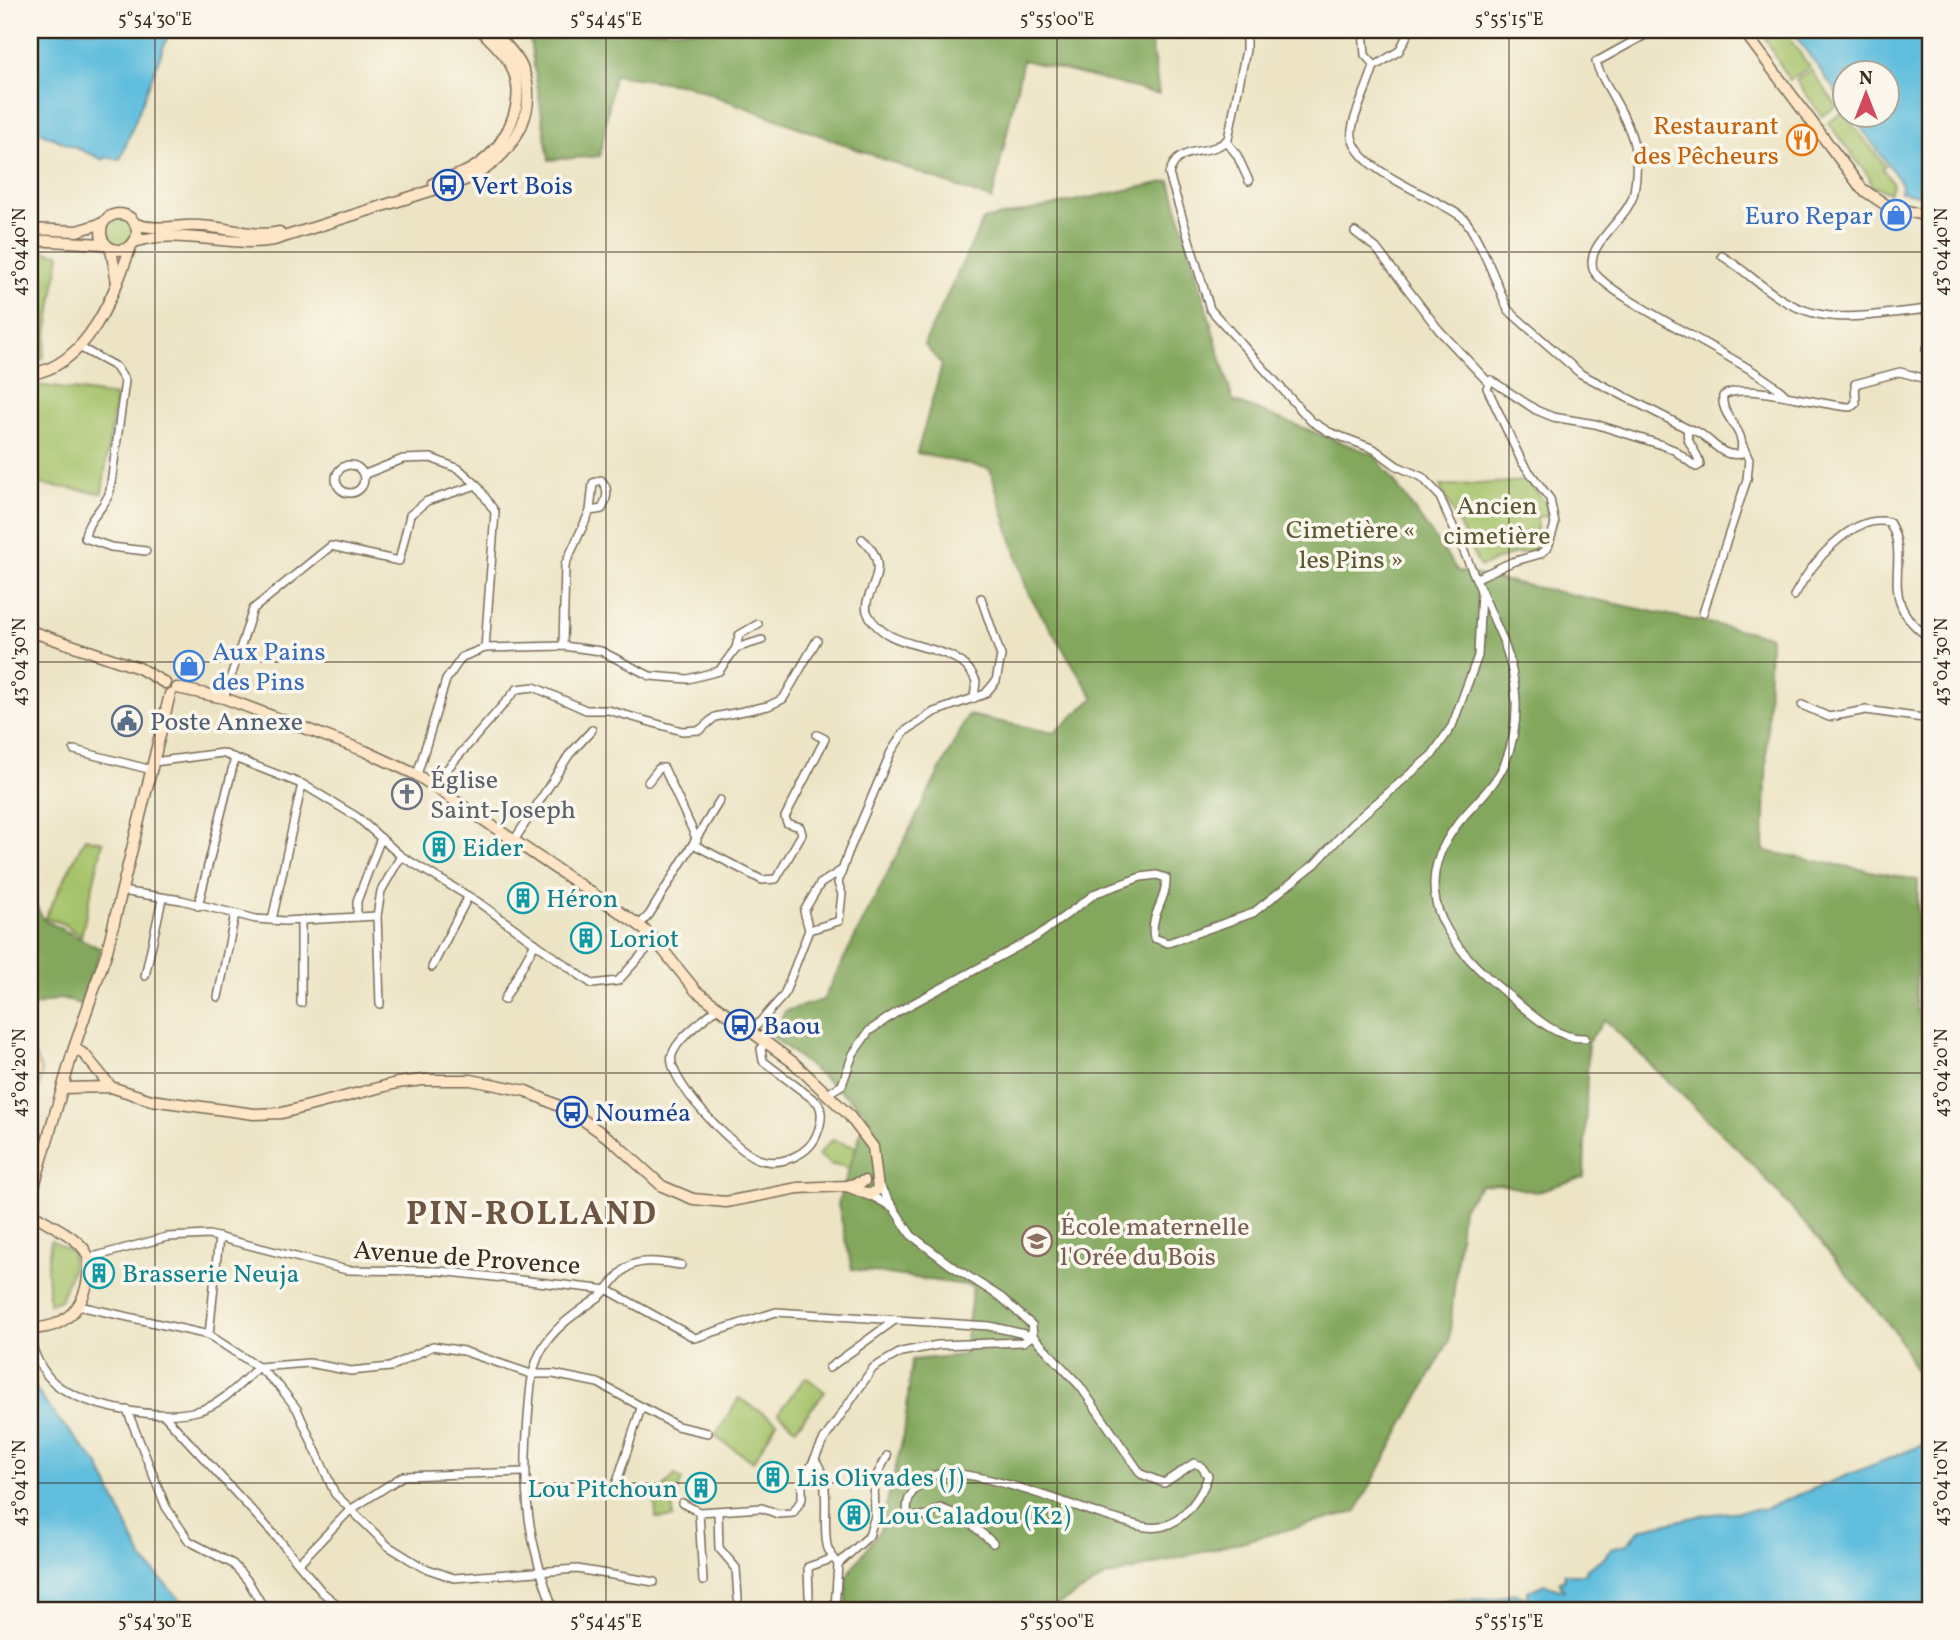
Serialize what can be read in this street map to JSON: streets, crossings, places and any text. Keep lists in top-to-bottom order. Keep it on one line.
{"streets":{"street":["Avenue de Provence"]},"districts":["PIN-ROLLAND"],"parks":["Ancien cimetière","Cimetière « les Pins »"],"places":{"restaurant":["Restaurant des Pêcheurs"],"bus stop":["Vert Bois","Baou","Nouméa"],"shop":["Euro Repar","Aux Pains des Pins"],"public building":["Poste Annexe"],"church":["Église Saint-Joseph"],"building":["Eider","Héron","Loriot","Brasserie Neuja","Lis Olivades (J)","Lou Pitchoun","Lou Caladou (K2)"],"school or university":["École maternelle l'Orée du Bois"]},"north":"top","coordinates":["5°54'30\"E","5°54'45\"E","5°55'00\"E","5°55'15\"E","43°04'40\"N","43°04'30\"N","43°04'20\"N","43°04'10\"N"]}
